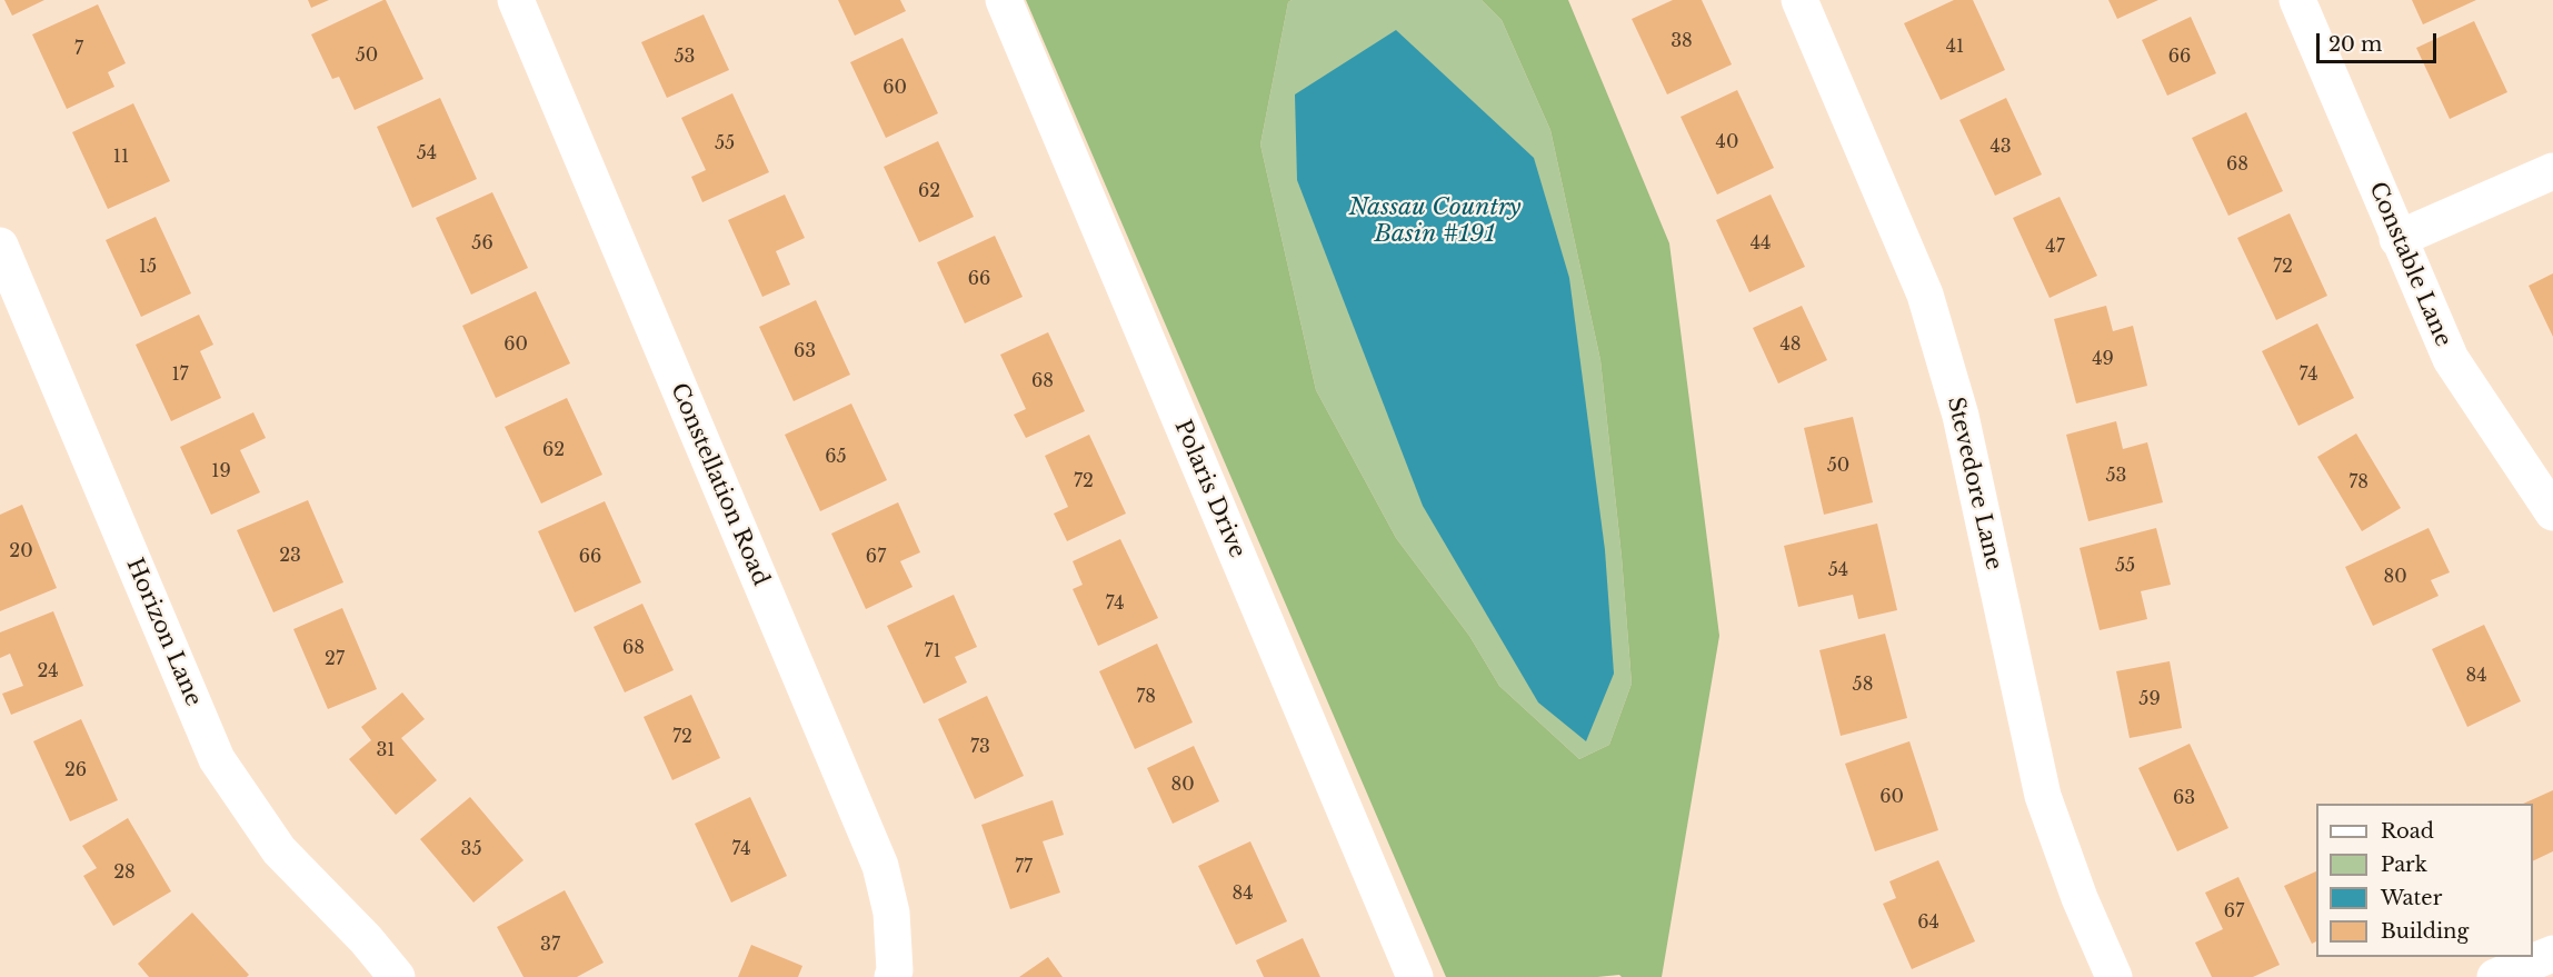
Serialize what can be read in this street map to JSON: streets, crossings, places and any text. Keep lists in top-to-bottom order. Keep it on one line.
{"streets":{"street":["Constable Lane","Stevedore Lane","Constellation Road","Polaris Drive","Horizon Lane"]},"water":["Nassau Country Basin #191"],"house_numbers":["38","41","7","50","53","66","60","40","55","43","54","11","68","62","56","44","47","15","72","66","60","48","63","49","17","74","68","62","65","50","19","53","72","78","20","23","66","67","55","54","80","74","68","71","27","24","84","58","78","59","72","73","31","26","80","60","63","35","74","77","28","84","67","64","37"],"legend":["Road","Park","Water","Building"],"scale_bar":"20 m"}
